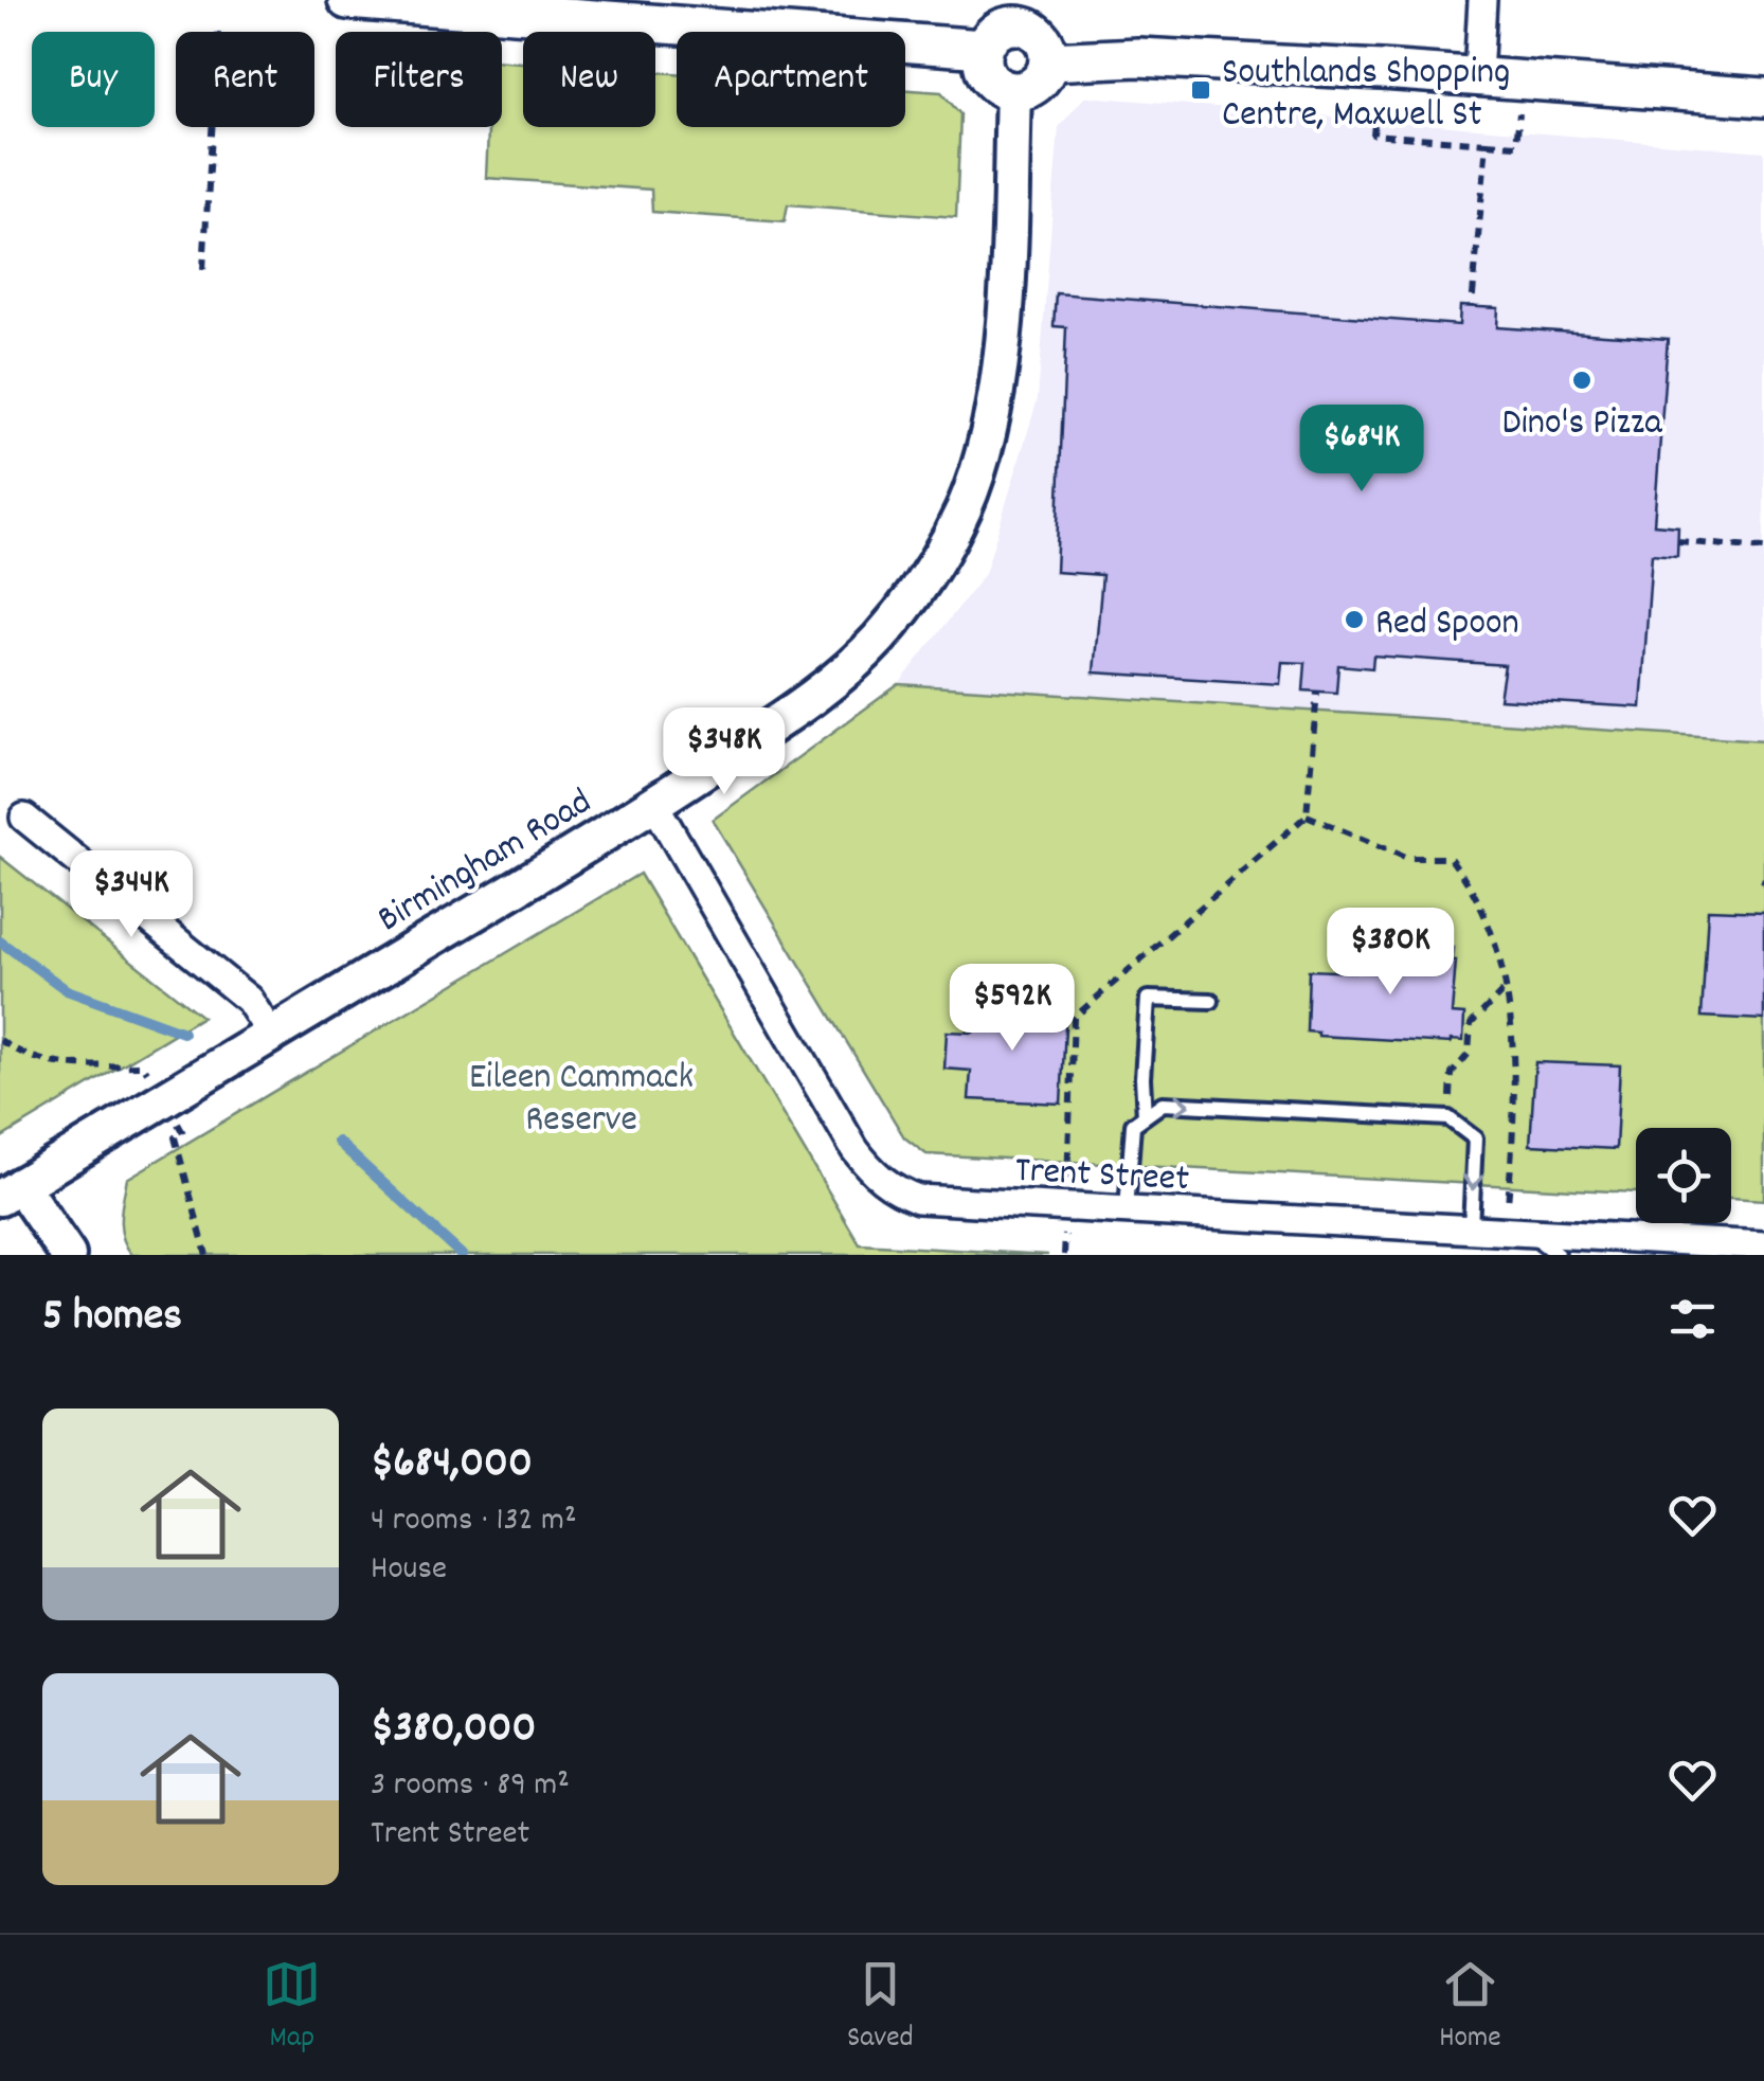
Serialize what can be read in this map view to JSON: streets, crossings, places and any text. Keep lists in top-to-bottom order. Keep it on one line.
{"streets":{"street":["Birmingham Road","Trent Street"]},"crossings":[["Birmingham Road","Trent Street"]],"parks":["Eileen Cammack Reserve"],"places":{"transit":["Southlands Shopping Centre, Maxwell St"],"other":["Dino's Pizza","Red Spoon"]},"page":{"chip":["Buy","Rent","Filters","New","Apartment"],"price":["$684K","$348K","$344K","$380K","$592K"],"heading":"5 homes","list":[{"name":"$684,000","note":"4 rooms · 132 m² · House"},{"name":"$380,000","note":"3 rooms · 89 m² · Trent Street"}],"tabs":["Map","Saved","Home"]}}
